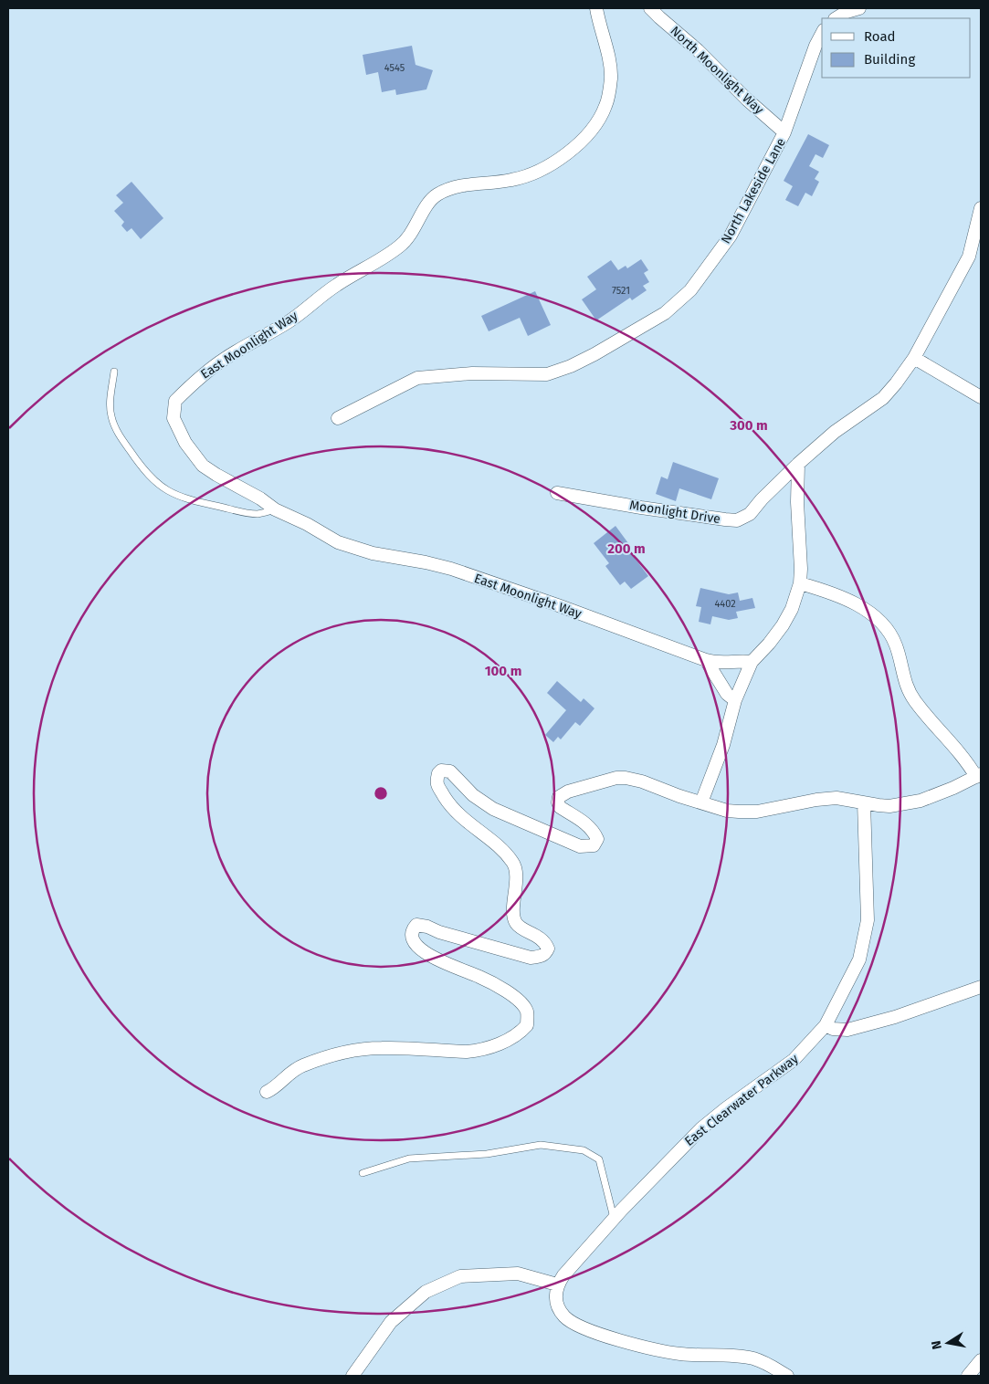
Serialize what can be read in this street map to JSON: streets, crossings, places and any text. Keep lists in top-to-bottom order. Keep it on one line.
{"streets":{"street":["North Moonlight Way","North Lakeside Lane","East Moonlight Way","Moonlight Drive","East Clearwater Parkway"]},"crossings":[["North Moonlight Way","North Lakeside Lane"]],"house_numbers":["4545","7521","4402"],"legend":["Road","Building"],"north":"left","rings":["300 m","200 m","100 m"]}
